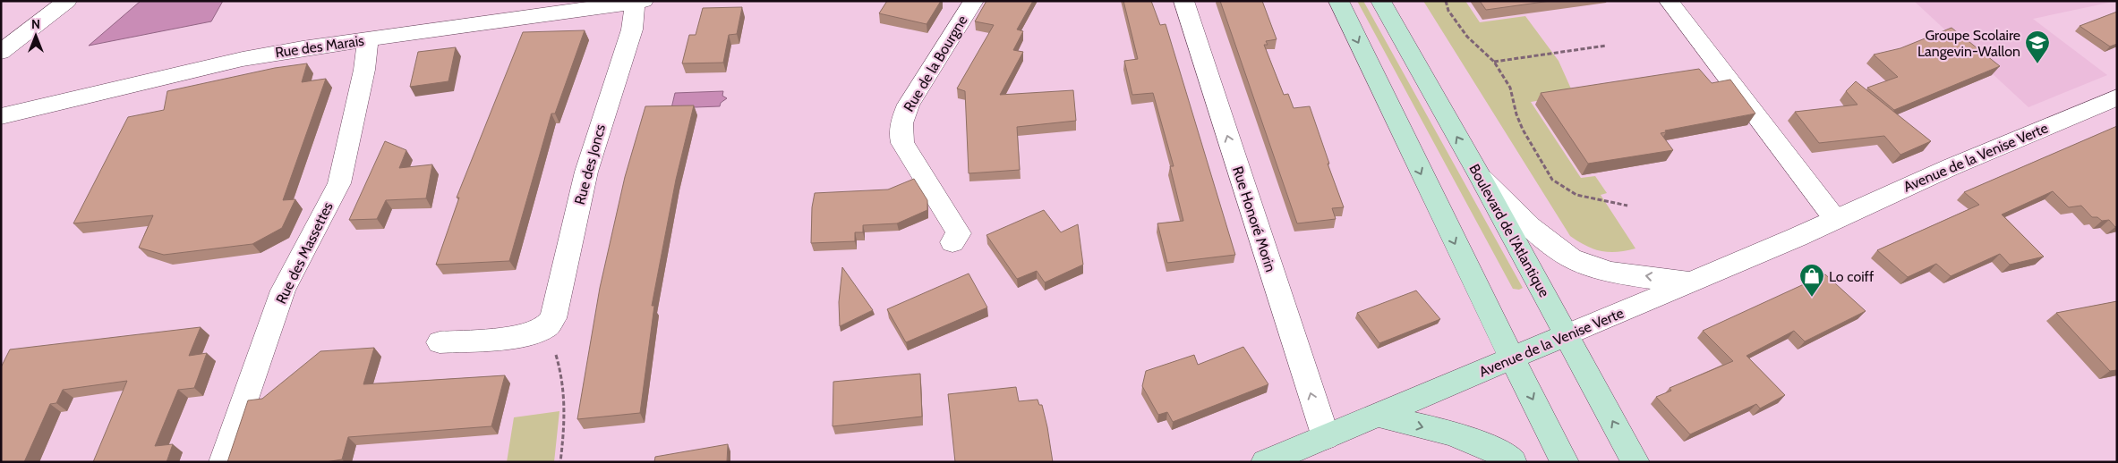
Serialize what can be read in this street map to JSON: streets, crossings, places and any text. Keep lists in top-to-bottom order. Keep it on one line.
{"streets":{"main road":["Avenue de la Venise Verte","Boulevard de l'Atlantique"],"street":["Rue des Marais","Rue de la Bourgne","Rue des Joncs","Rue Honoré Morin","Rue des Massettes"]},"crossings":[["Rue des Marais","Rue des Joncs"],["Rue des Marais","Rue des Massettes"],["Avenue de la Venise Verte","Rue Honoré Morin"],["Avenue de la Venise Verte","Boulevard de l'Atlantique"]],"one_way":["Rue Honoré Morin"],"places":{"school or university":["Groupe Scolaire Langevin-Wallon"],"shop":["Lo coiff"]},"north":"top"}
